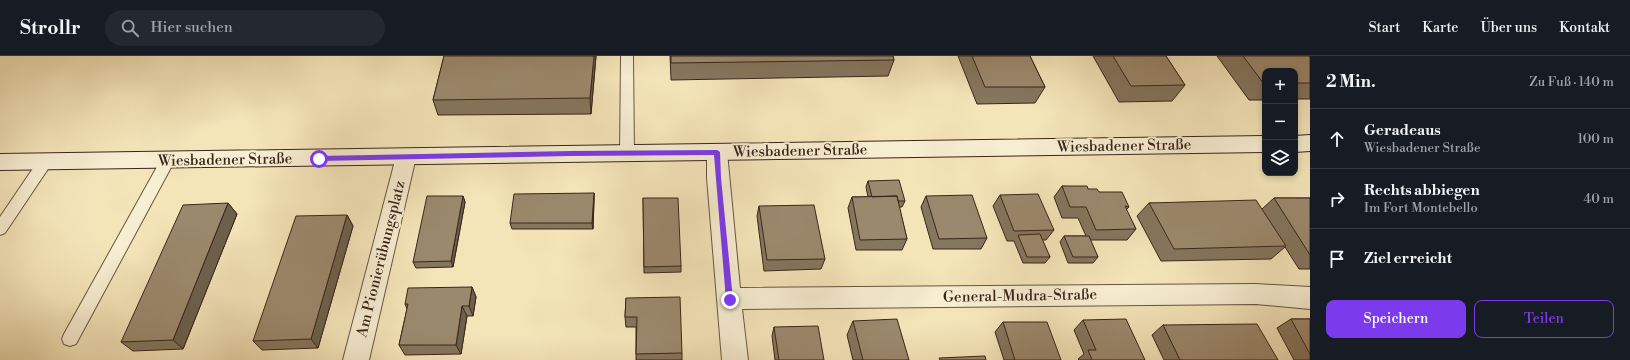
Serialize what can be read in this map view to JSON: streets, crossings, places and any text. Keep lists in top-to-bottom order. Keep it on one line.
{"streets":{"main road":["Wiesbadener Straße","Am Pionierübungsplatz","General-Mudra-Straße"]},"crossings":[["Wiesbadener Straße","Am Pionierübungsplatz"]],"page":{"header":"Strollr","search":"Hier suchen","nav":["Start","Karte","Über uns","Kontakt"],"heading":["2 Min.","Zu Fuß · 140 m"],"map_buttons":["+","−"],"list":[["Geradeaus","Wiesbadener Straße","100 m"],["Rechts abbiegen","Im Fort Montebello","40 m"],"Ziel erreicht"],"buttons":["Speichern","Teilen"]}}
